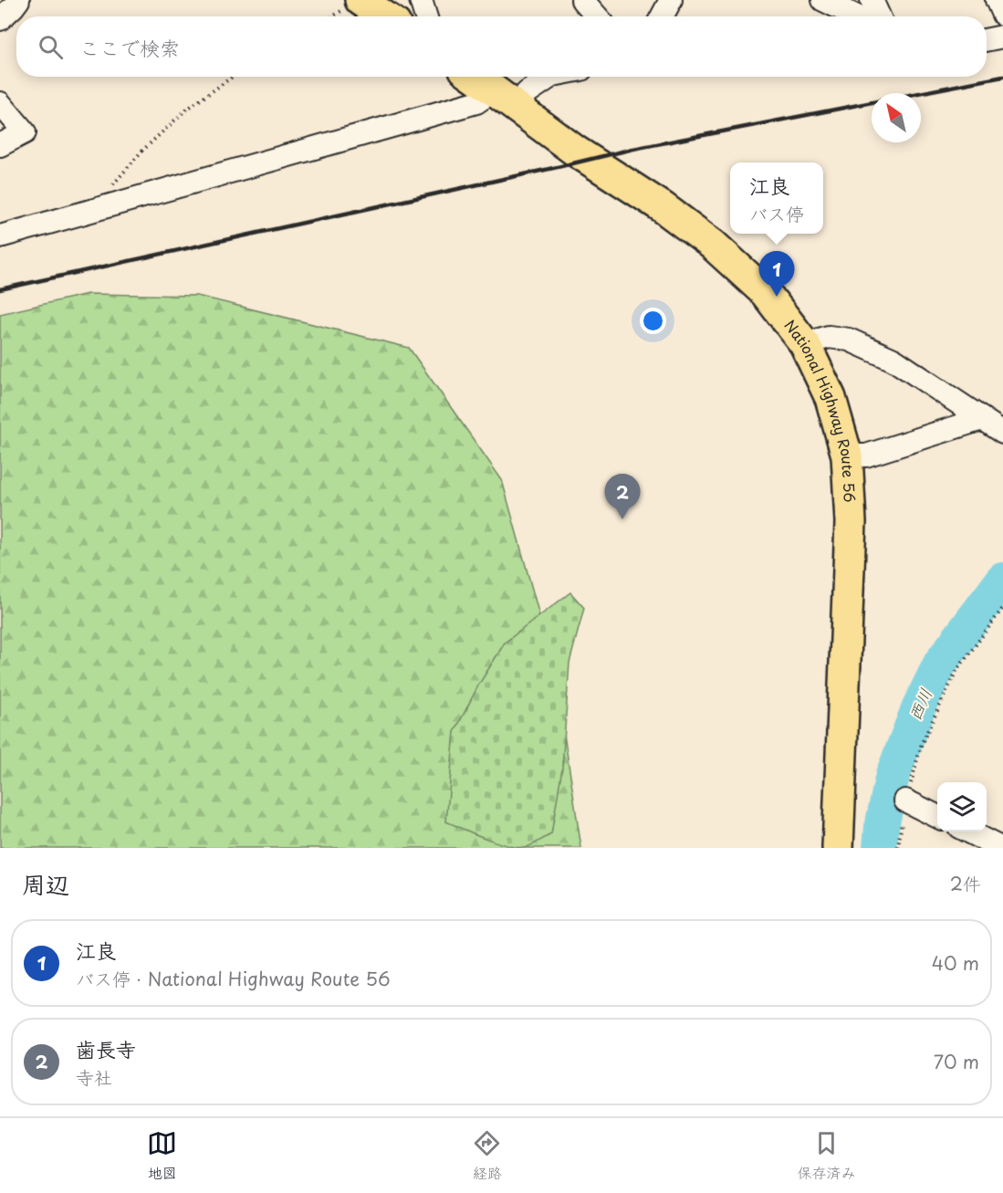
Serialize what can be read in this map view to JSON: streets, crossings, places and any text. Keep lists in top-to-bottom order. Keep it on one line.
{"streets":{"highway":["National Highway Route 56"]},"water":["西川"],"north":"top left","page":{"search":"ここで検索","popup":["江良","バス停"],"pins":["1","2"],"heading":["周辺","2件"],"list":[{"mark":"1","name":"江良","note":"バス停 · National Highway Route 56","value":"40 m"},{"mark":"2","name":"歯長寺","note":"寺社","value":"70 m"}],"nav":["地図","経路","保存済み"]}}
